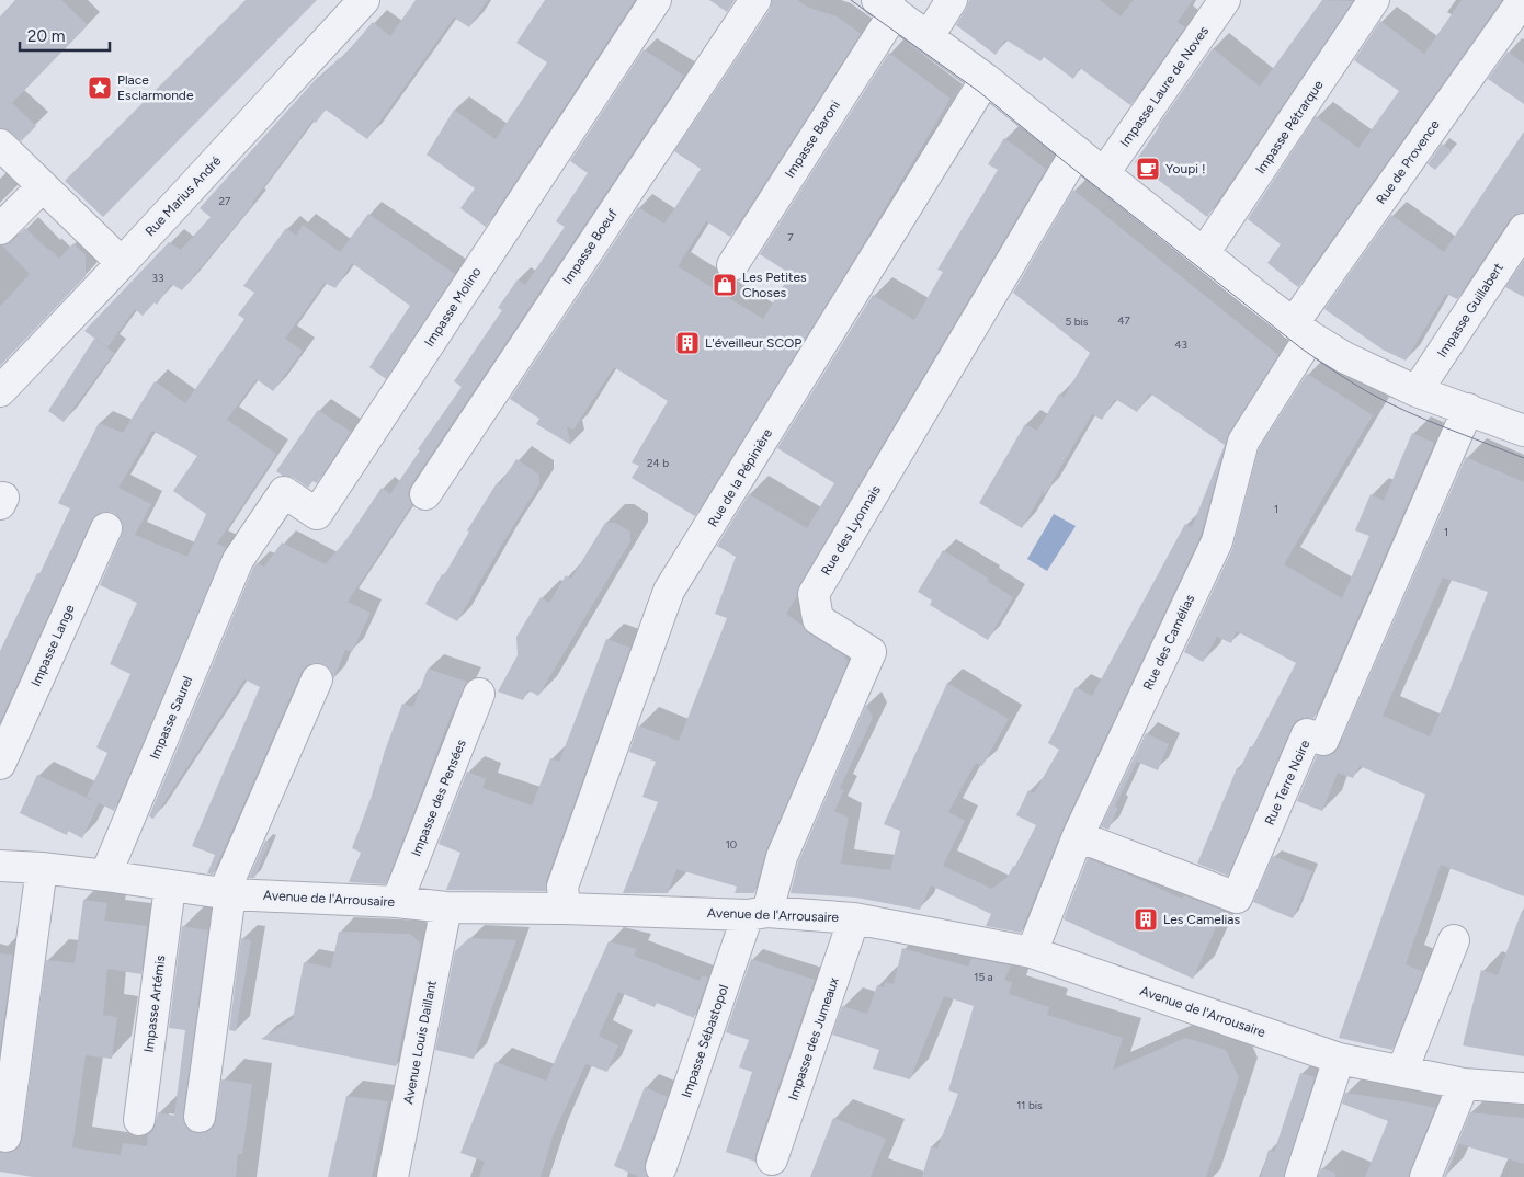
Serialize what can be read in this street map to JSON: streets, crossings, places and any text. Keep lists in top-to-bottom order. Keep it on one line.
{"streets":{"street":["Impasse Laure de Noves","Impasse Pétrarque","Impasse Baroni","Rue de Provence","Rue Marius André","Impasse Boeuf","Impasse Molino","Impasse Guillabert","Rue de la Pépinière","Rue des Lyonnais","Rue des Camélias","Impasse Lange","Impasse Saurel","Rue Terre Noire","Impasse des Pensées","Avenue de l'Arrousaire","Impasse Artémis","Impasse des Jumeaux","Impasse Sébastopol","Avenue Louis Daillant"]},"crossings":[["Rue de Provence","Rue des Camélias"],["Impasse Molino","Impasse Saurel"],["Rue de la Pépinière","Avenue de l'Arrousaire"],["Rue des Lyonnais","Avenue de l'Arrousaire"],["Rue des Lyonnais","Impasse Sébastopol"],["Rue des Camélias","Rue Terre Noire"],["Rue des Camélias","Avenue de l'Arrousaire"],["Impasse Saurel","Avenue de l'Arrousaire"],["Impasse des Pensées","Avenue de l'Arrousaire"],["Avenue de l'Arrousaire","Impasse Artémis"],["Avenue de l'Arrousaire","Impasse des Jumeaux"],["Avenue de l'Arrousaire","Impasse Sébastopol"],["Avenue de l'Arrousaire","Avenue Louis Daillant"]],"places":{"place":["Place Esclarmonde"],"cafe":["Youpi !"],"shop":["Les Petites Choses"],"building":["L'éveilleur SCOP","Les Camelias"]},"house_numbers":["27","7","33","47","5 bis","43","24 b","1","1","10","15 a","11 bis"],"scale_bar":"20 m"}
